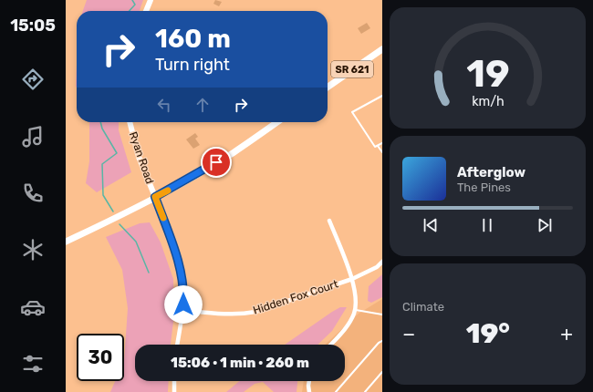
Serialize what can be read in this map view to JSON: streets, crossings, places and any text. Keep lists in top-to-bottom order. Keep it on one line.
{"streets":{"main road":["SR 621","Ryan Road"],"street":["Hidden Fox Court"]},"page":{"tabs":"15:05","turn":["160 m","Turn right"],"song":["Afterglow","The Pines"],"tile":"Climate","heat":["−","19°","+"],"limit":"30","trip":"15:06 · 1 min · 260 m","gauge":["19","km/h"]}}
